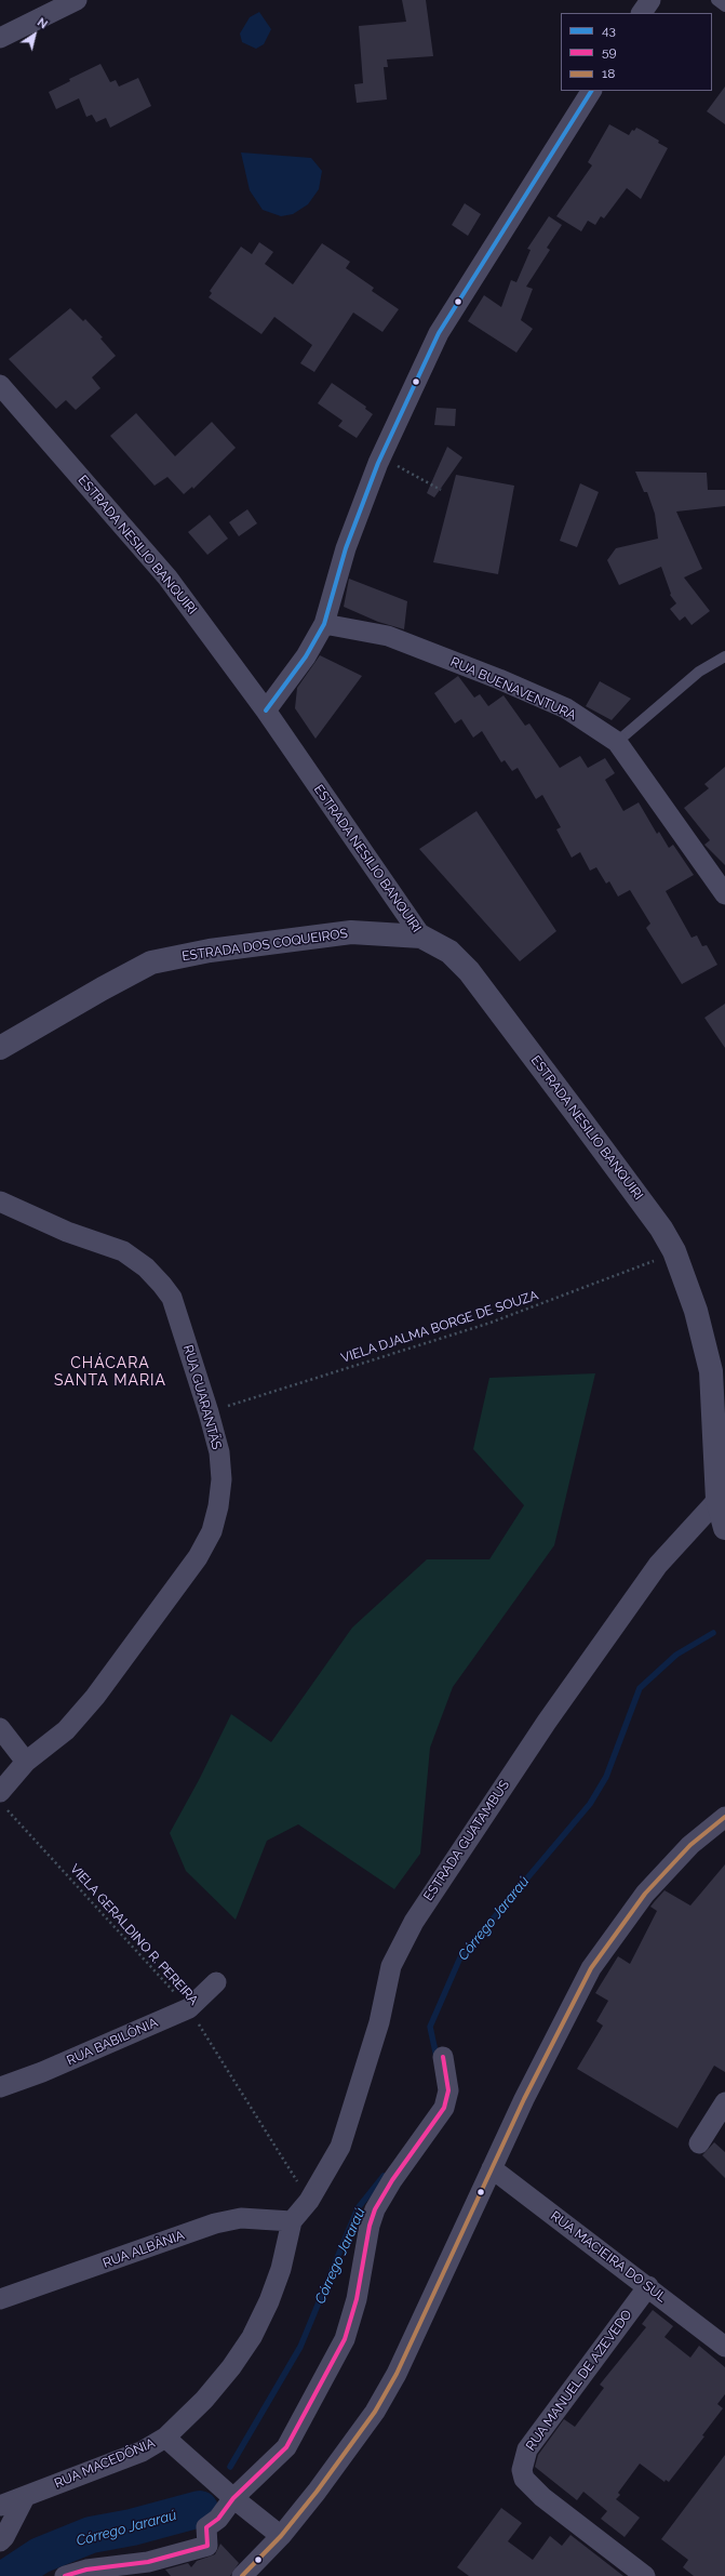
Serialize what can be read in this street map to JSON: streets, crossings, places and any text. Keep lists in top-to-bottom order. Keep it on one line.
{"streets":{"street":["ESTRADA NESILIO BANQUIRI","RUA BUENAVENTURA","ESTRADA DOS COQUEIROS","RUA GUARANTÃS","ESTRADA GUATAMBUS","RUA BABILÔNIA","RUA ALBÂNIA","RUA MACIEIRA DO SUL","RUA MANUEL DE AZEVEDO","RUA MACEDÔNIA"],"path":["VIELA DJALMA BORGE DE SOUZA","VIELA GERALDINO R. PEREIRA"]},"crossings":[["ESTRADA NESILIO BANQUIRI","ESTRADA DOS COQUEIROS"],["ESTRADA NESILIO BANQUIRI","VIELA DJALMA BORGE DE SOUZA"],["ESTRADA NESILIO BANQUIRI","ESTRADA GUATAMBUS"],["VIELA DJALMA BORGE DE SOUZA","RUA GUARANTÃS"],["ESTRADA GUATAMBUS","VIELA GERALDINO R. PEREIRA"],["ESTRADA GUATAMBUS","RUA ALBÂNIA"],["ESTRADA GUATAMBUS","RUA MACEDÔNIA"],["VIELA GERALDINO R. PEREIRA","RUA BABILÔNIA"],["RUA ALBÂNIA","RUA MACEDÔNIA"],["RUA MACIEIRA DO SUL","RUA MANUEL DE AZEVEDO"]],"districts":["CHÁCARA SANTA MARIA"],"water":["Córrego Jararaú"],"lines":["transit line 43","transit line 18","transit line 59"],"legend":["43","59","18"],"north":"top right"}
